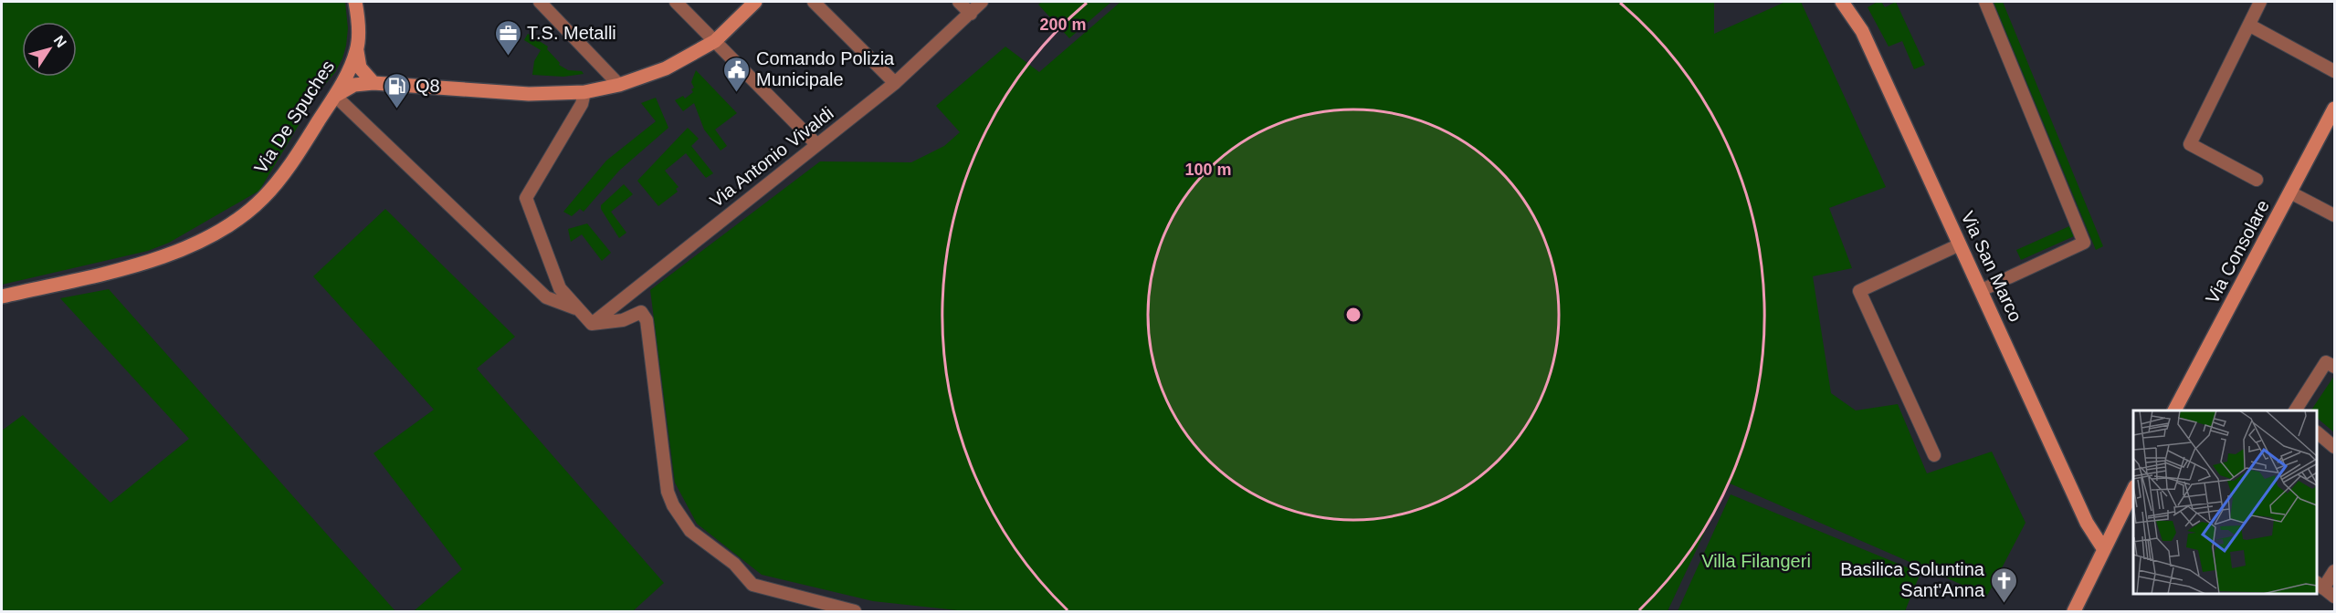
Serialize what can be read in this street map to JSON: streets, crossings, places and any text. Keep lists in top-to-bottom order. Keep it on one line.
{"streets":{"street":["Via De Spuches","Via Antonio Vivaldi","Via Consolare","Via San Marco"]},"parks":["Villa Filangeri"],"places":{"office":["T.S. Metalli"],"public building":["Comando Polizia Municipale"],"fuel station":["Q8"],"church":["Basilica Soluntina Sant'Anna"]},"north":"top right","rings":["200 m","100 m"]}
